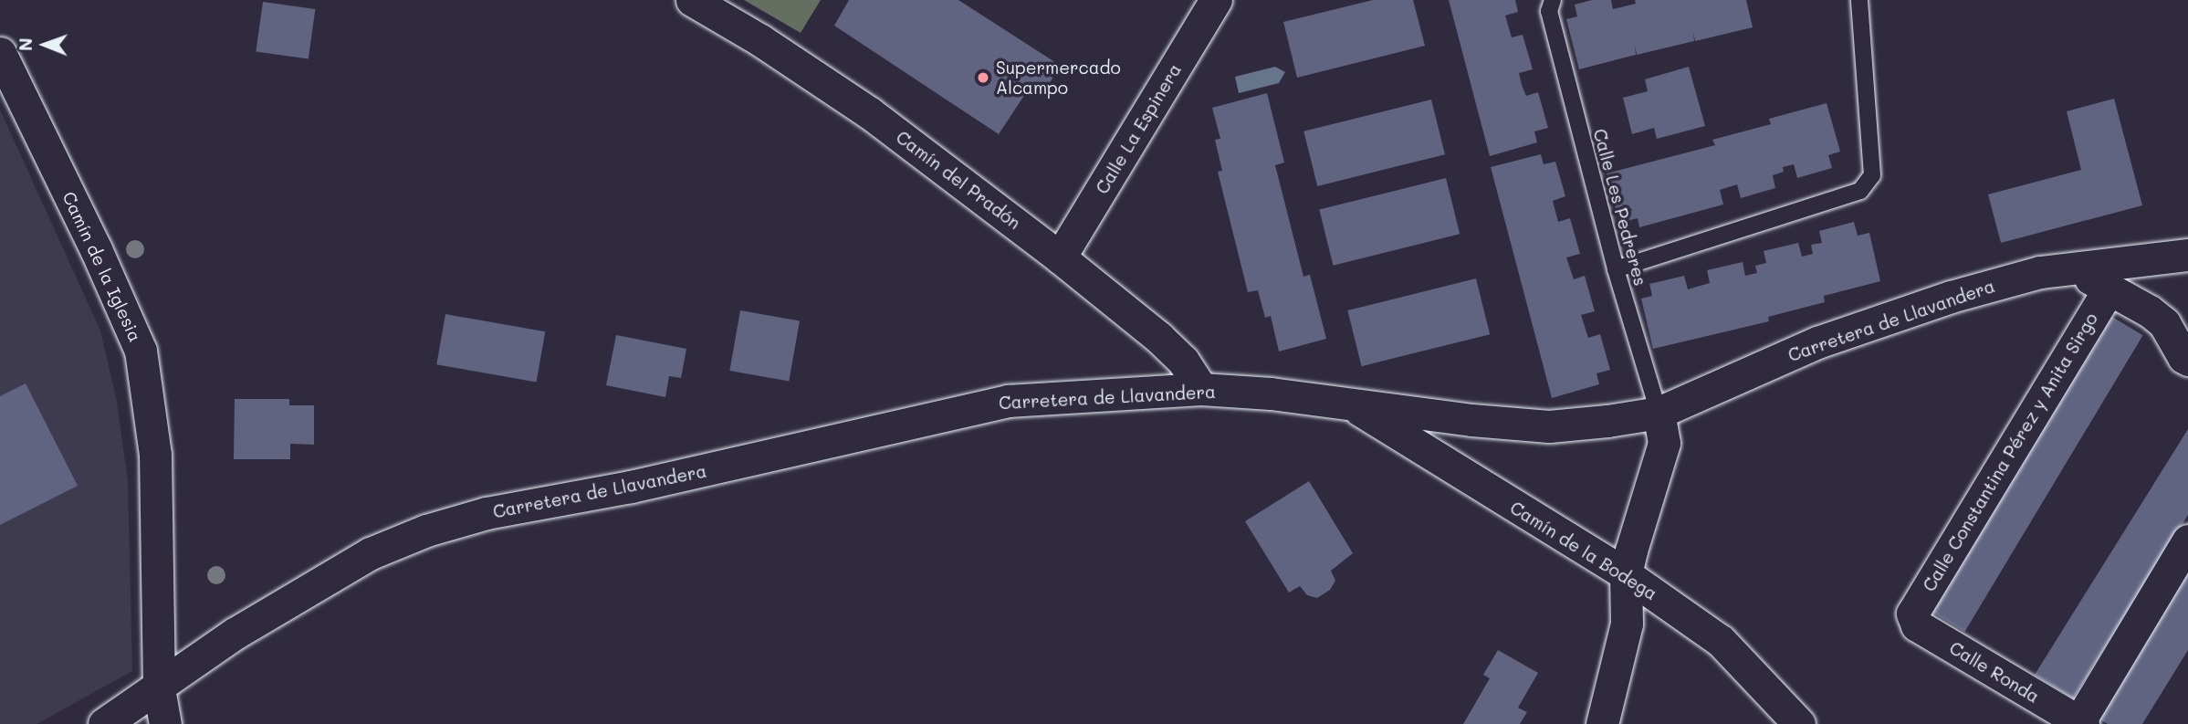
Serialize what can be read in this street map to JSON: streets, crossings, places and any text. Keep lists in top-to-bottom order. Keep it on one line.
{"streets":{"street":["Calle La Espinera","Camín del Pradón","Camín de la Iglesia","Carretera de Llavandera","Calle Constantina Pérez y Anita Sirgo","Camín de la Bodega","Calle Ronda"],"lane":["Calle Les Pedreres"]},"crossings":[["Calle La Espinera","Camín del Pradón"],["Camín del Pradón","Carretera de Llavandera"],["Calle Les Pedreres","Carretera de Llavandera"],["Camín de la Iglesia","Carretera de Llavandera"],["Carretera de Llavandera","Camín de la Bodega"],["Calle Constantina Pérez y Anita Sirgo","Calle Ronda"]],"places":["Supermercado Alcampo"],"north":"left"}
